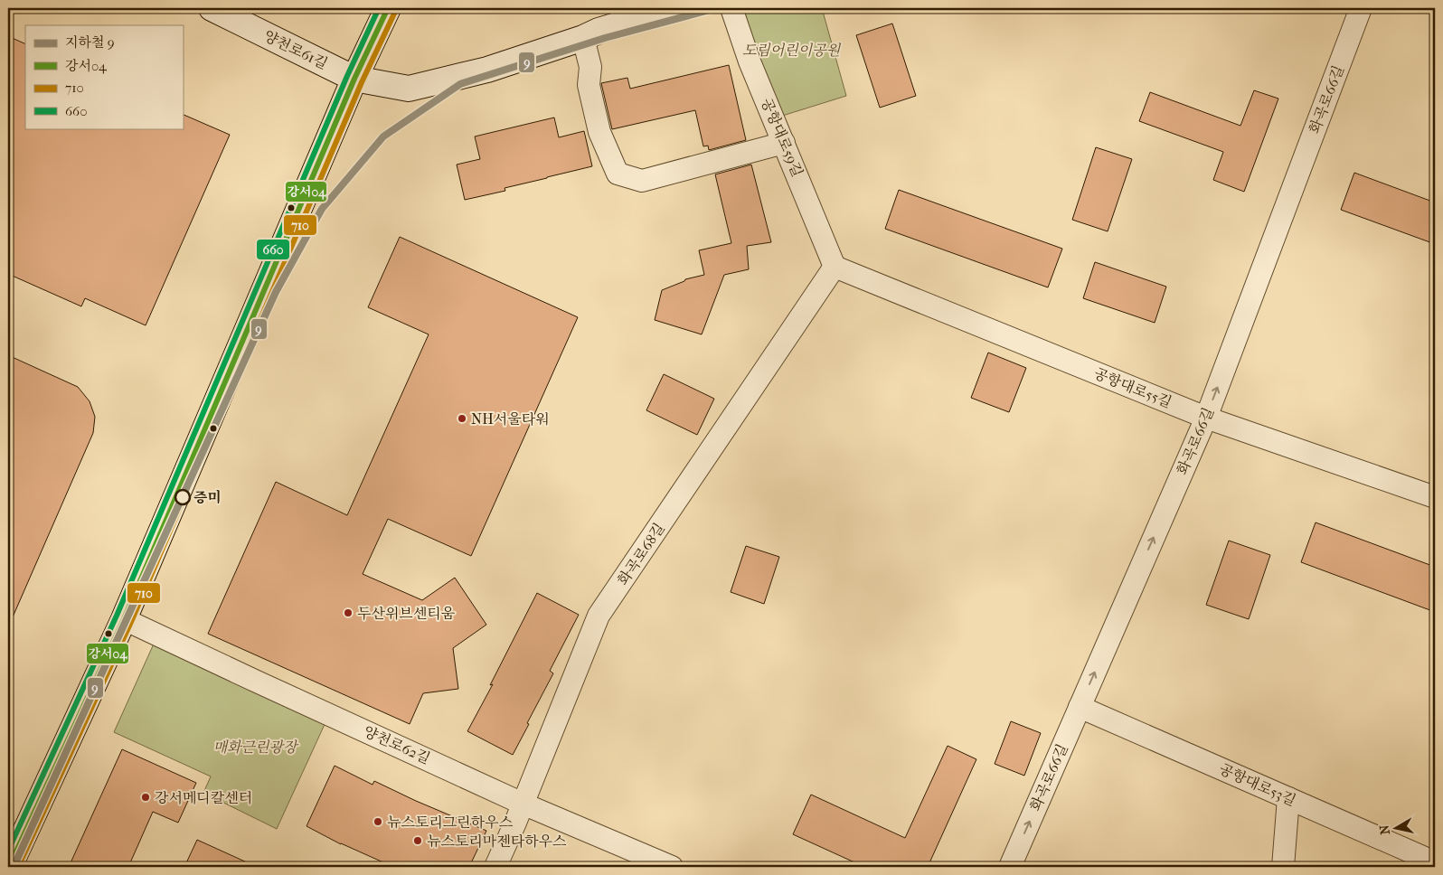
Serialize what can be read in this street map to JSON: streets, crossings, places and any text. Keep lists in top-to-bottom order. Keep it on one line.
{"streets":{"main road":["양천로61길"],"street":["화곡로66길","공항대로59길","공항대로55길","화곡로68길","양천로62길","공항대로53길"]},"crossings":[["화곡로66길","공항대로55길"],["화곡로66길","공항대로53길"],["공항대로59길","공항대로55길"],["공항대로59길","화곡로68길"],["공항대로55길","화곡로68길"],["화곡로68길","양천로62길"]],"one_way":["화곡로66길"],"parks":["도림어린이공원","매화근린광장"],"places":["NH서울타워","증미","두산위브센티움","강서메디칼센터","뉴스토리그린하우스","뉴스토리마젠타하우스"],"lines":["metro line 9","transit line 강서04","transit line 660","transit line 710"],"legend":["지하철 9","강서04","710","660"],"north":"left"}
